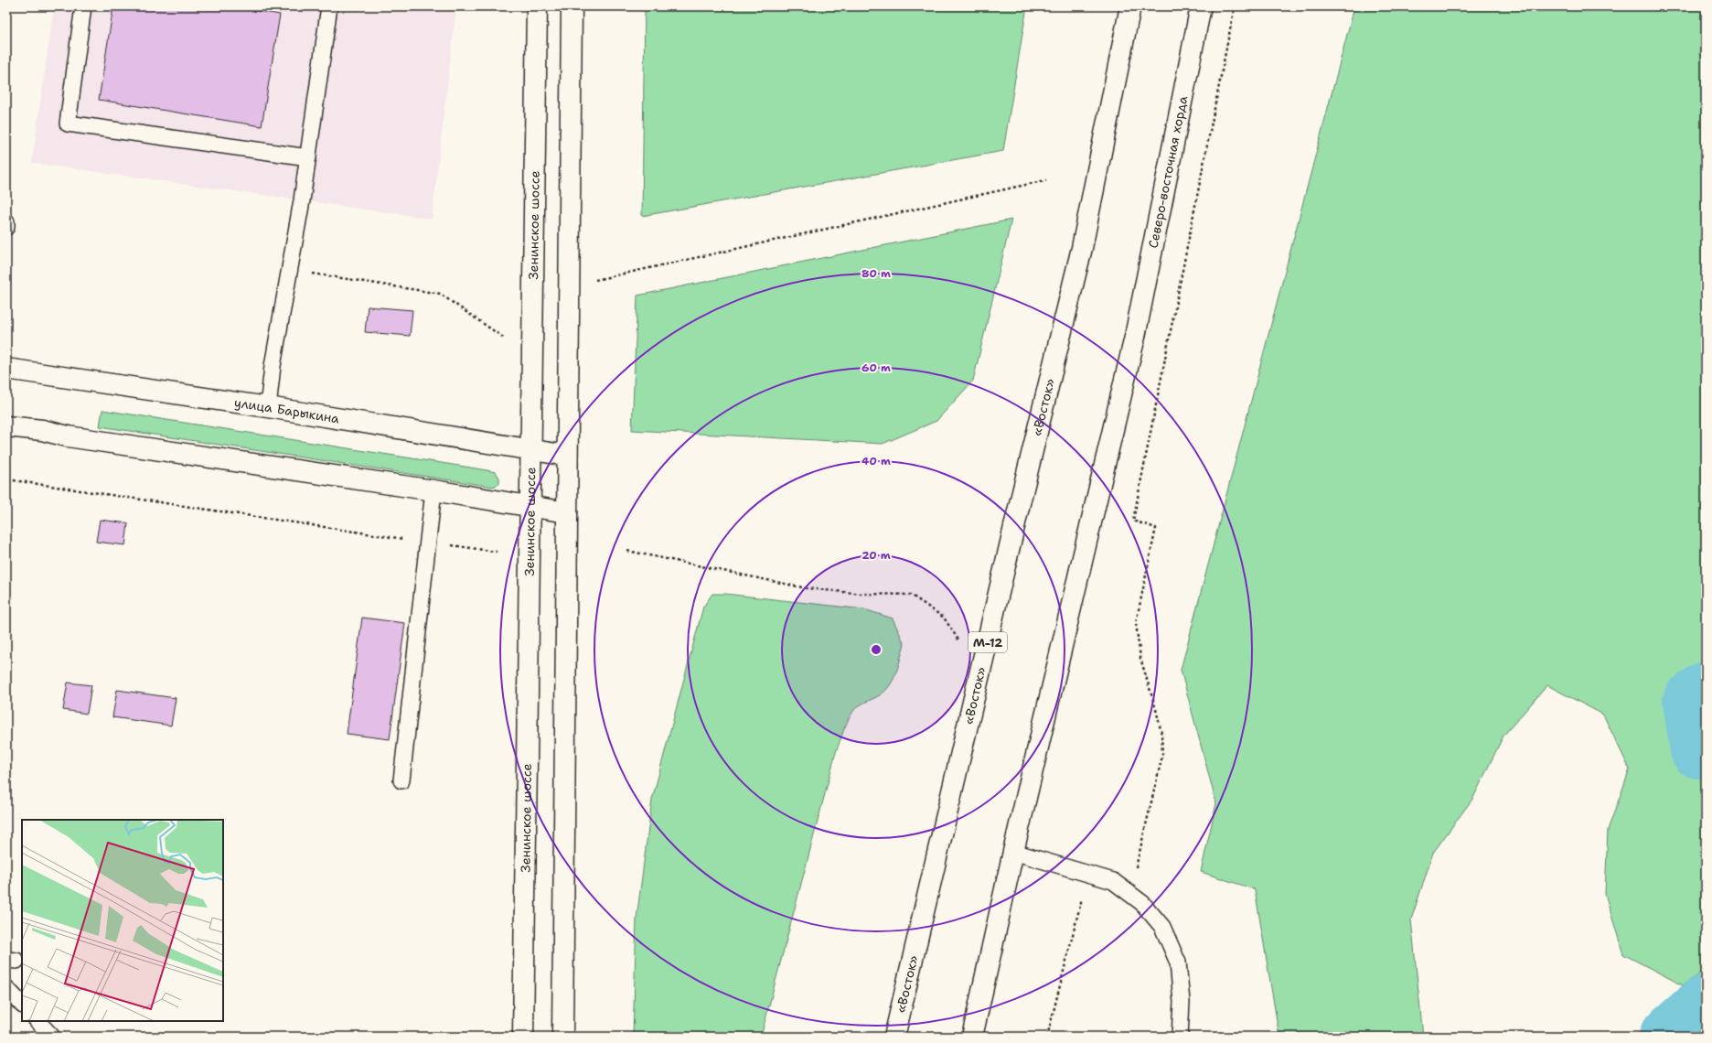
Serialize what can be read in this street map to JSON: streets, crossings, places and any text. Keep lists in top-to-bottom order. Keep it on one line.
{"streets":{"main road":["Северо-восточная хорда","Зенинское шоссе","«Восток»","улица Барыкина","М-12"]},"crossings":[["Зенинское шоссе","улица Барыкина"]],"rings":["80 m","60 m","40 m","20 m"]}
